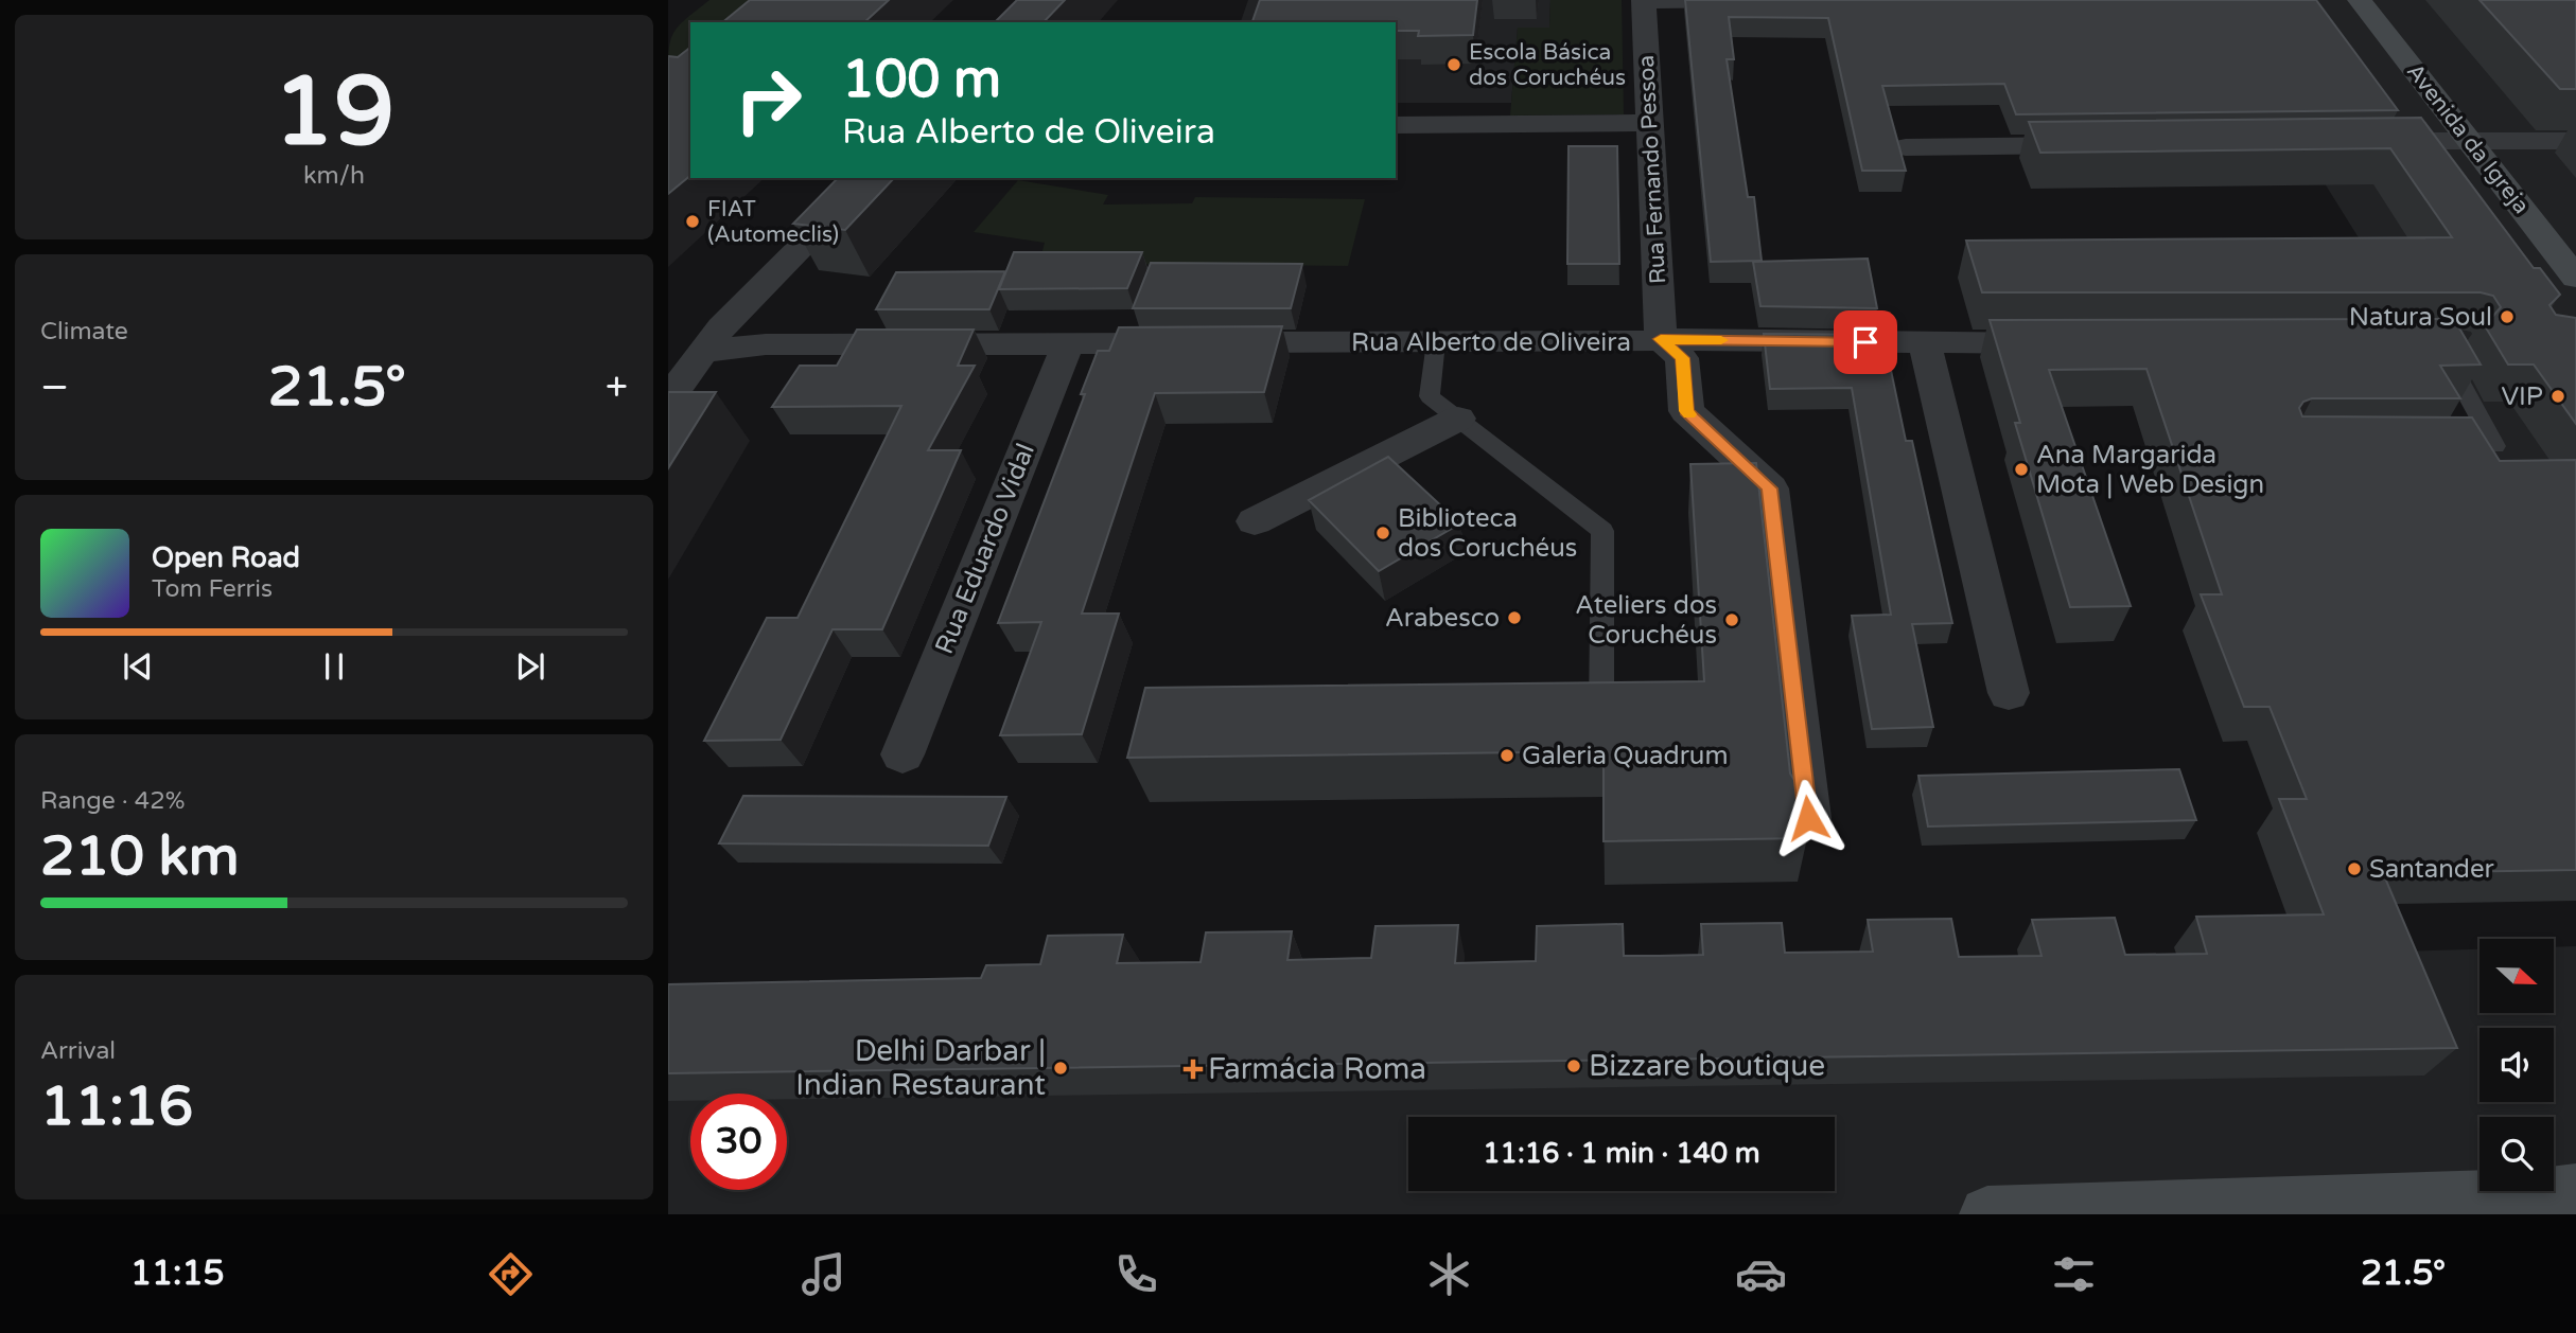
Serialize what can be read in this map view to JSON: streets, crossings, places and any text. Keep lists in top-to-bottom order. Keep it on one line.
{"streets":{"street":["Avenida da Igreja","Rua Fernando Pessoa","Rua Alberto de Oliveira","Rua Eduardo Vidal"]},"crossings":[["Rua Fernando Pessoa","Rua Alberto de Oliveira"],["Rua Alberto de Oliveira","Rua Eduardo Vidal"]],"places":{"other":["Escola Básica dos Coruchéus","FIAT (Automeclis)","Natura Soul","VIP","Ana Margarida Mota | Web Design","Biblioteca dos Coruchéus","Arabesco","Ateliers dos Coruchéus","Galeria Quadrum","Santander","Bizzare boutique","Delhi Darbar | Indian Restaurant"],"health":["Farmácia Roma"]},"north":"right","page":{"tile":[["19","km/h"],"Climate",["Range · 42%","210 km"],["Arrival","11:16"]],"turn":["100 m","Rua Alberto de Oliveira"],"heat":["−","21.5°","+"],"song":["Open Road","Tom Ferris"],"limit":"30","trip":"11:16 · 1 min · 140 m","tabs":["11:15","21.5°"]}}
